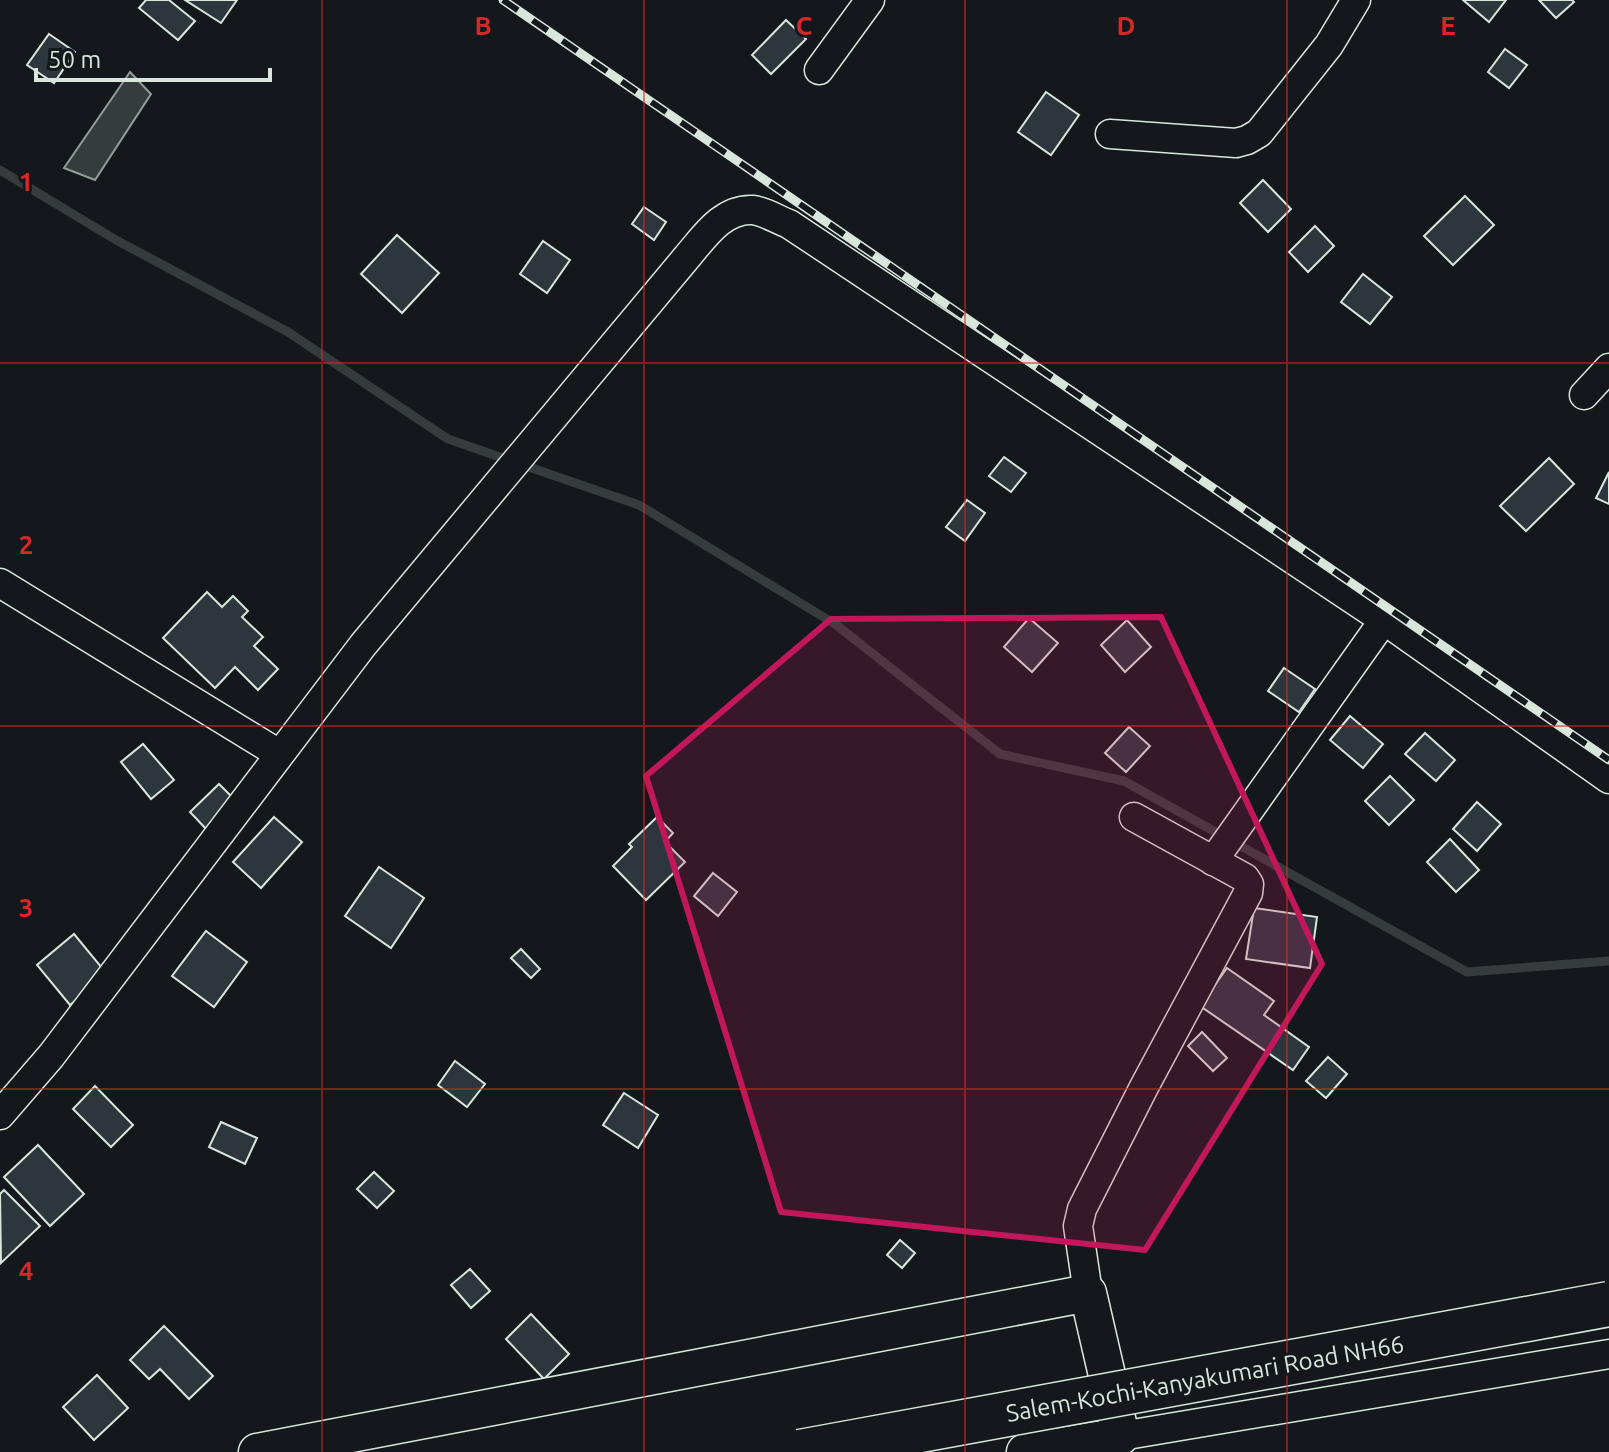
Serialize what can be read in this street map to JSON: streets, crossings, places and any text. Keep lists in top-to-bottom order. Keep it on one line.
{"streets":{"highway":["Salem-Kochi-Kanyakumari Road NH66"]},"scale_bar":"50 m","grid":{"columns":["B","C","D","E"],"rows":["1","2","3","4"]}}
